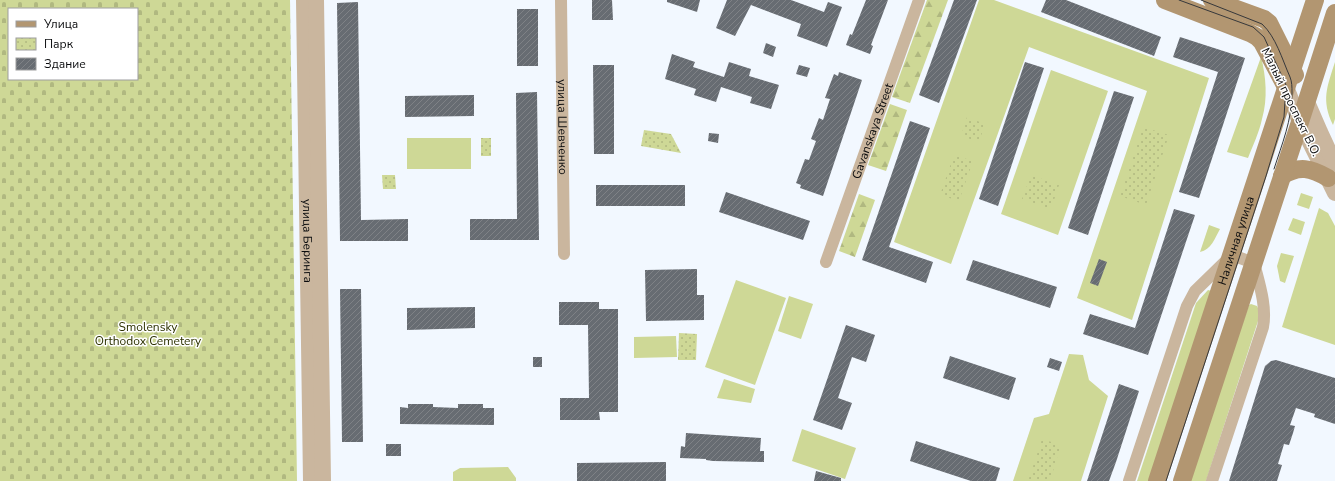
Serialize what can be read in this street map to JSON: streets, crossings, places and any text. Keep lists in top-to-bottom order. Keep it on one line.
{"streets":{"main road":["Малый проспект В.О.","Наличная улица"],"street":["улица Шевченко","Gavanskaya Street","улица Беринга"]},"crossings":[["Малый проспект В.О.","Наличная улица"]],"parks":["Smolensky Orthodox Cemetery"],"legend":["Улица","Парк","Здание"]}
